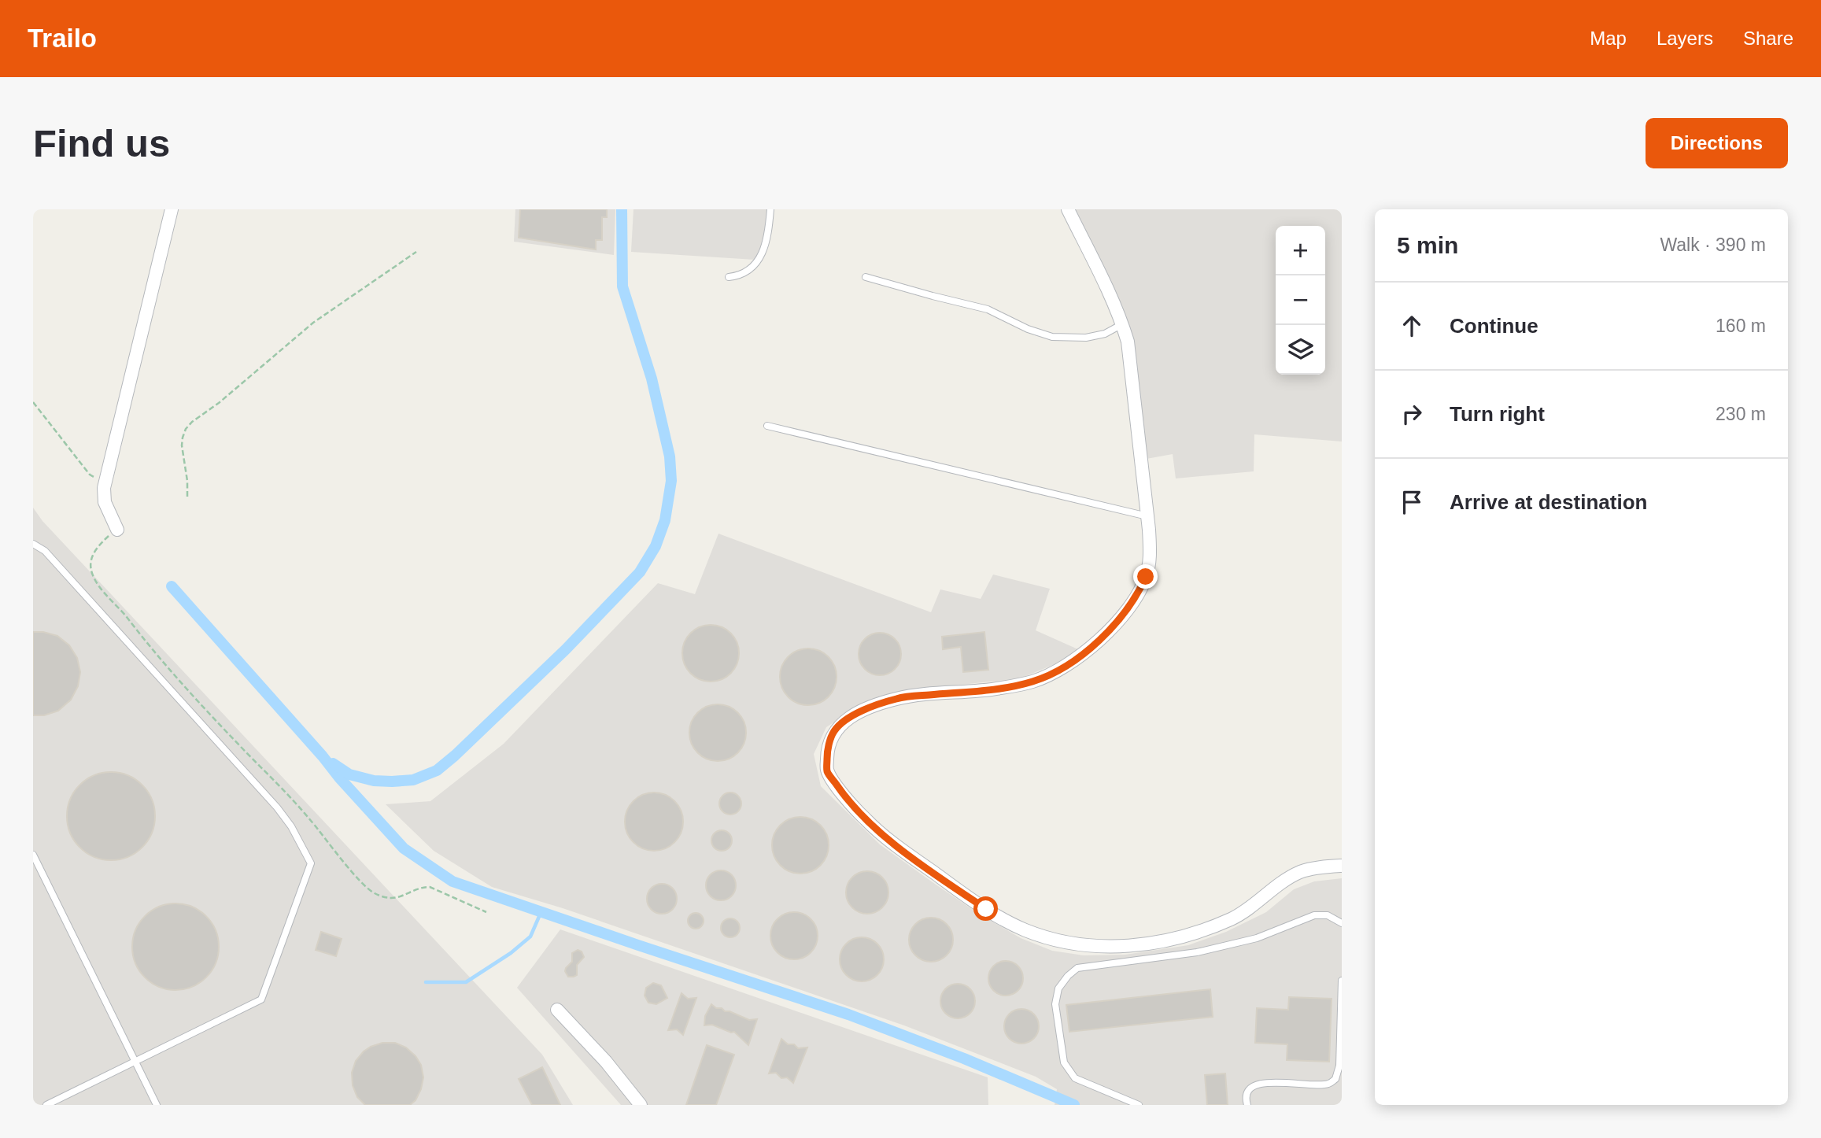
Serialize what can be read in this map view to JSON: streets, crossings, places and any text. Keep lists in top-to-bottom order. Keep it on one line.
{"page":{"header":"Trailo","nav":["Map","Layers","Share"],"buttons":"Directions","title":"Find us","heading":["5 min","Walk · 390 m"],"map_buttons":["+","−"],"list":[["Continue","160 m"],["Turn right","230 m"],"Arrive at destination"]}}
